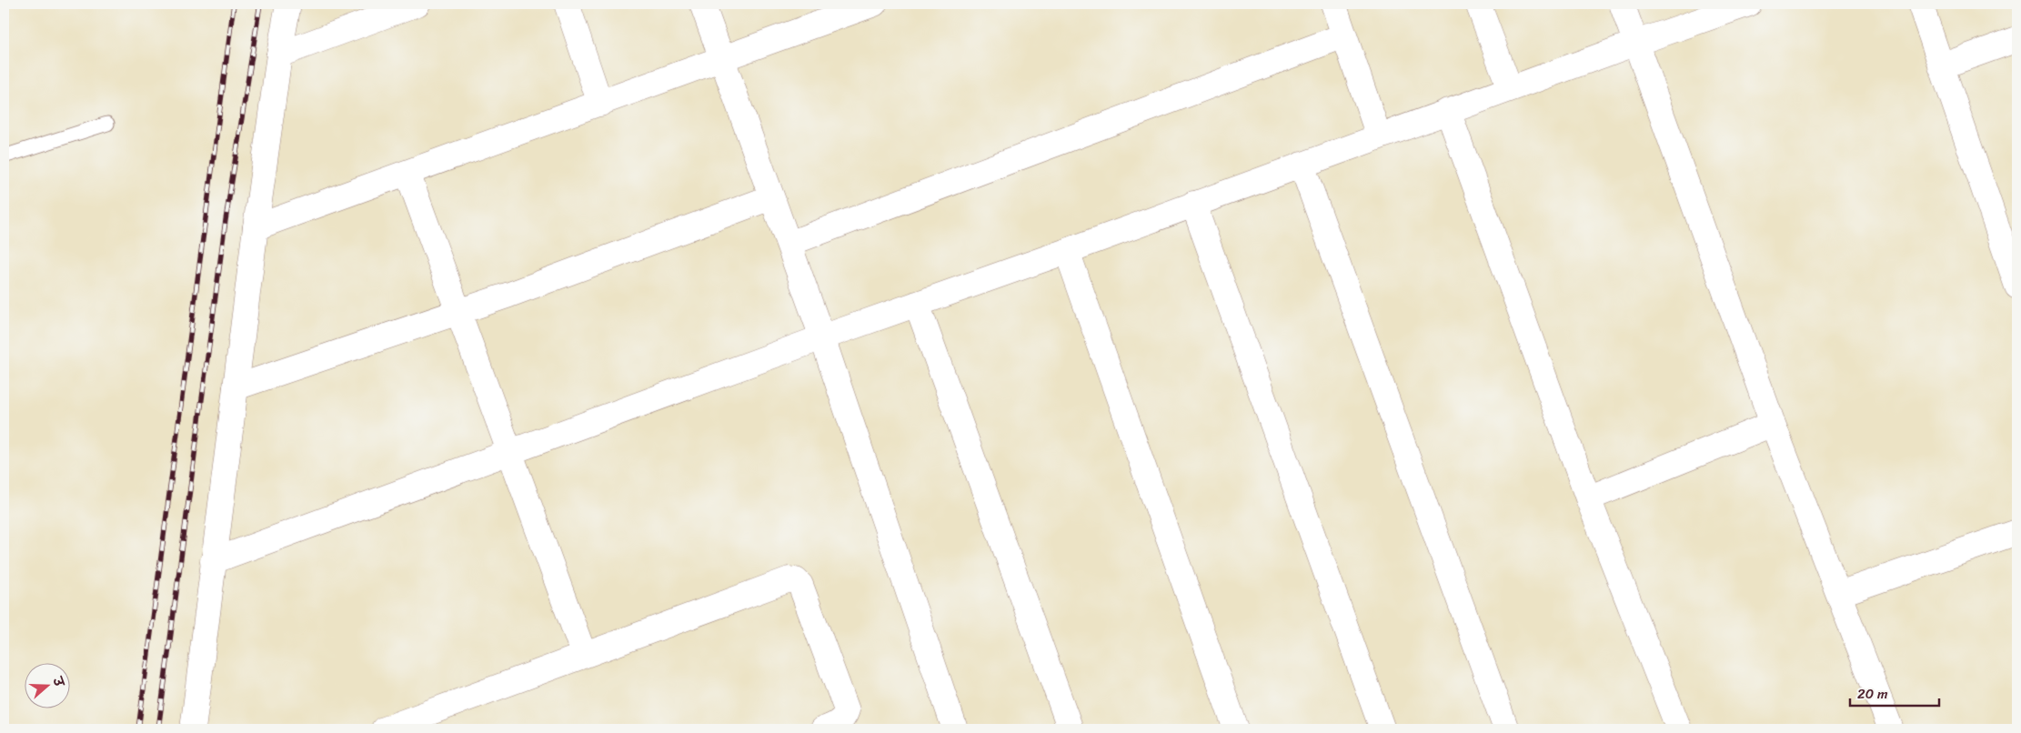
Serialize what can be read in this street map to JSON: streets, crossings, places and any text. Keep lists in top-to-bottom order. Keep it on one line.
{"scale_bar":"20 m","north":"right"}
